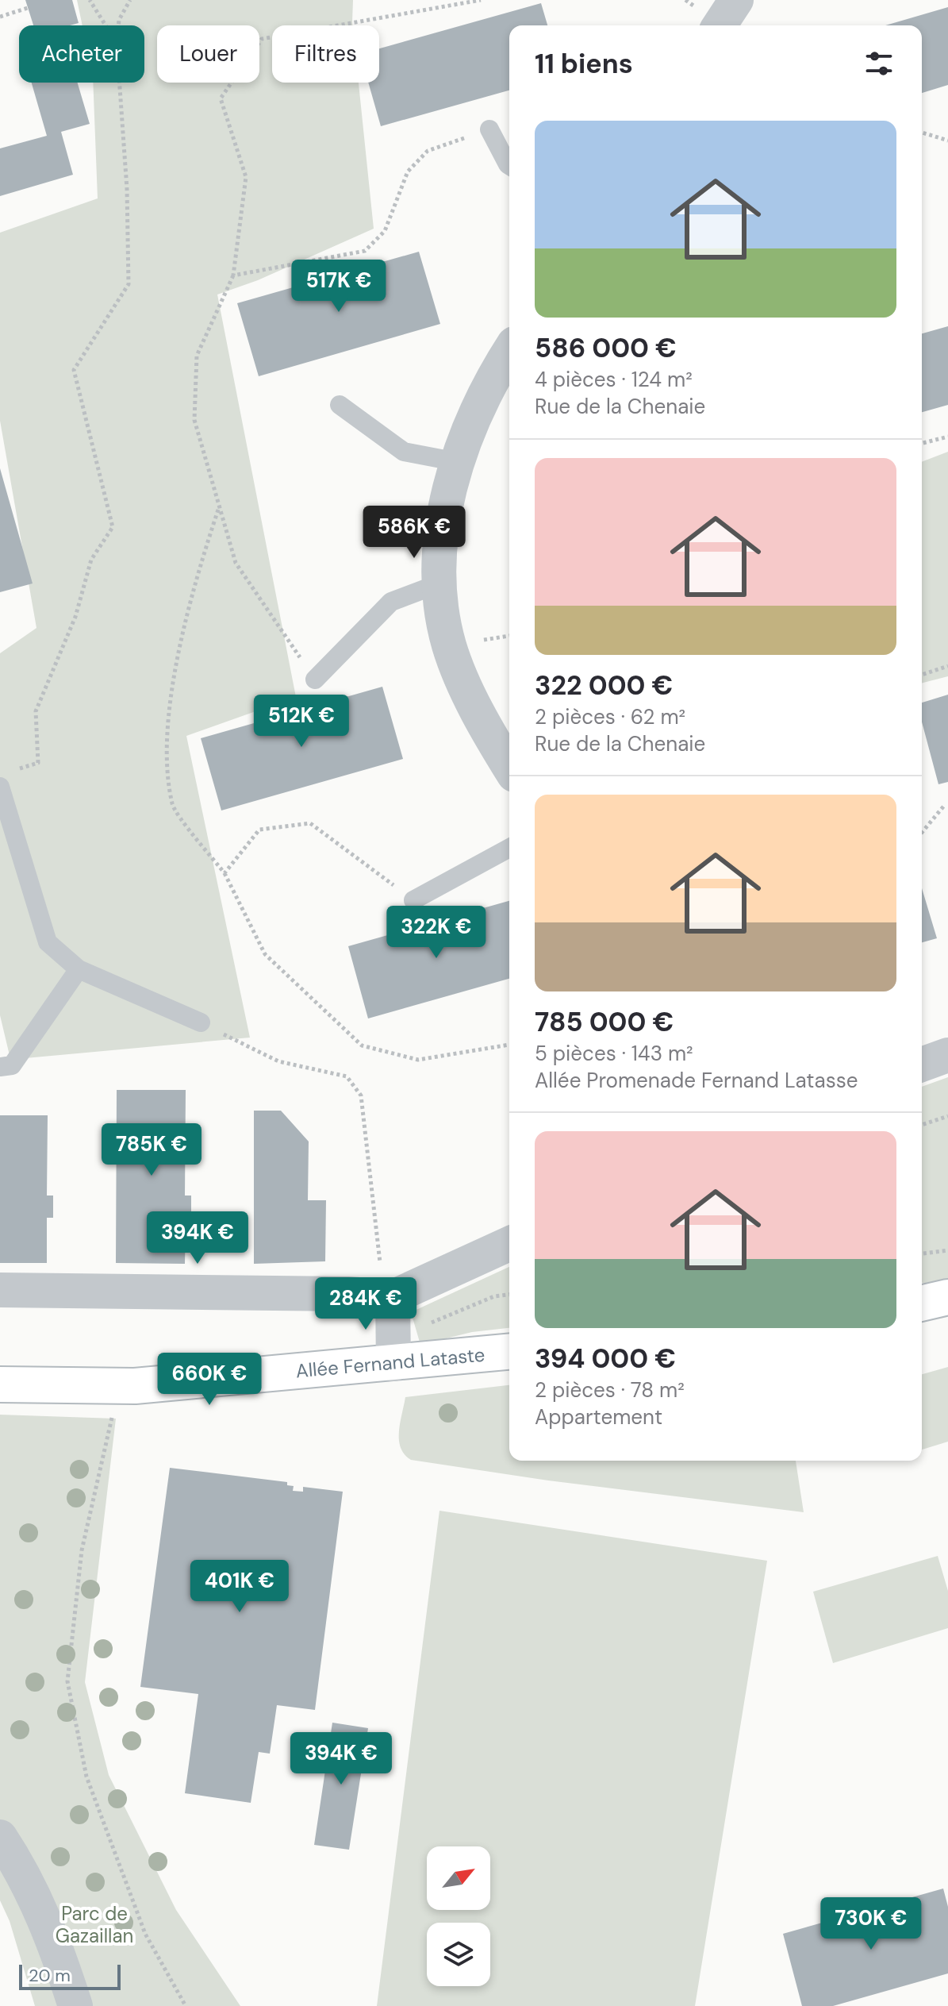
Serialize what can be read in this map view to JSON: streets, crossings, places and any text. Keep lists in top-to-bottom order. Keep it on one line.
{"streets":{"street":["Allée Fernand Lataste"]},"parks":["Parc de Gazaillan"],"scale_bar":"20 m","north":"top right","page":{"chip":["Acheter","Louer","Filtres"],"heading":"11 biens","list":[{"name":"586 000 €","note":"4 pièces · 124 m² · Rue de la Chenaie"},{"name":"322 000 €","note":"2 pièces · 62 m² · Rue de la Chenaie"},{"name":"785 000 €","note":"5 pièces · 143 m² · Allée Promenade Fernand Latasse"},{"name":"394 000 €","note":"2 pièces · 78 m² · Appartement"}],"price":["517K €","586K €","512K €","322K €","785K €","394K €","284K €","660K €","401K €","394K €","730K €"],"scale":"20 m"}}
